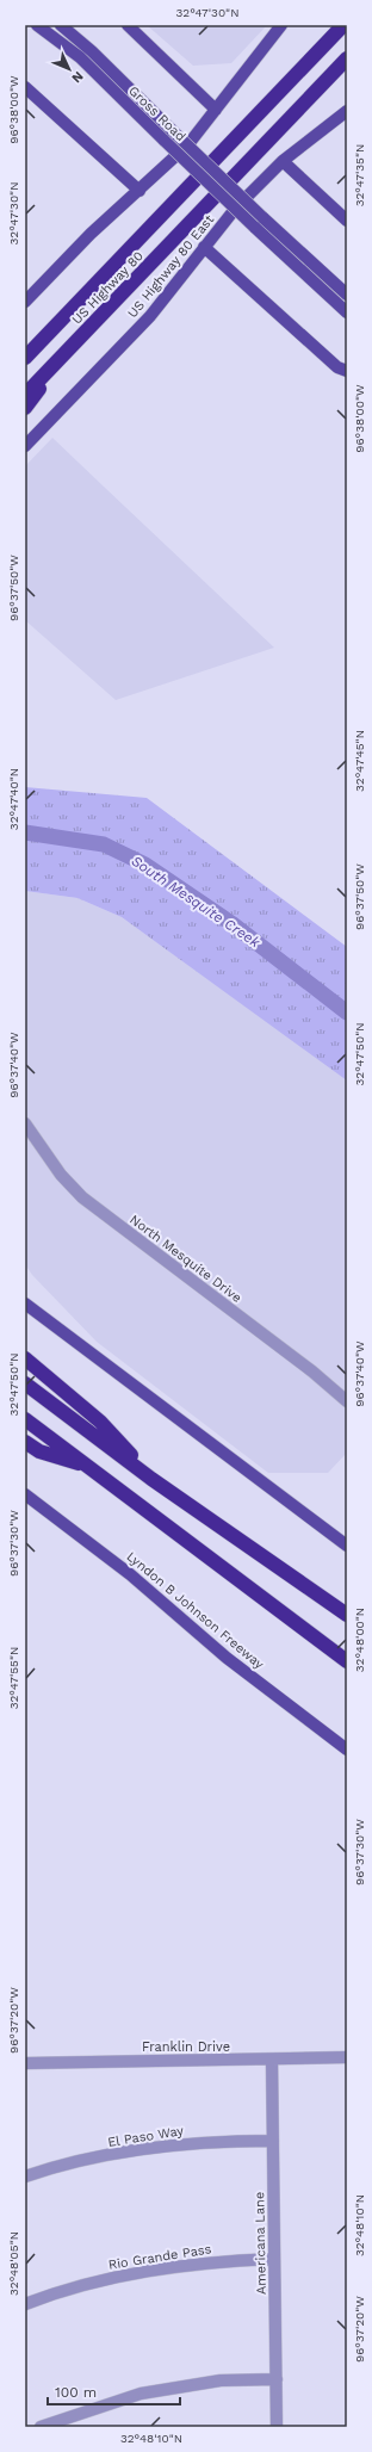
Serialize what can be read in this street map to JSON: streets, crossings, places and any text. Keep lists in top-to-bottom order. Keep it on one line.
{"streets":{"highway":["US Highway 80"],"main road":["Gross Road","US Highway 80 East","Lyndon B Johnson Freeway"],"street":["North Mesquite Drive","Franklin Drive","El Paso Way","Americana Lane","Rio Grande Pass"]},"crossings":[["Franklin Drive","Americana Lane"],["El Paso Way","Americana Lane"],["Americana Lane","Rio Grande Pass"]],"water":["South Mesquite Creek"],"scale_bar":"100 m","north":"bottom right","coordinates":["32°47'30\"N","96°38'00\"W","32°47'35\"N","96°37'50\"W","32°47'45\"N","32°47'40\"N","32°47'50\"N","96°37'40\"W","96°37'30\"W","32°48'00\"N","32°47'55\"N","96°37'20\"W","32°48'10\"N","32°48'05\"N"]}
